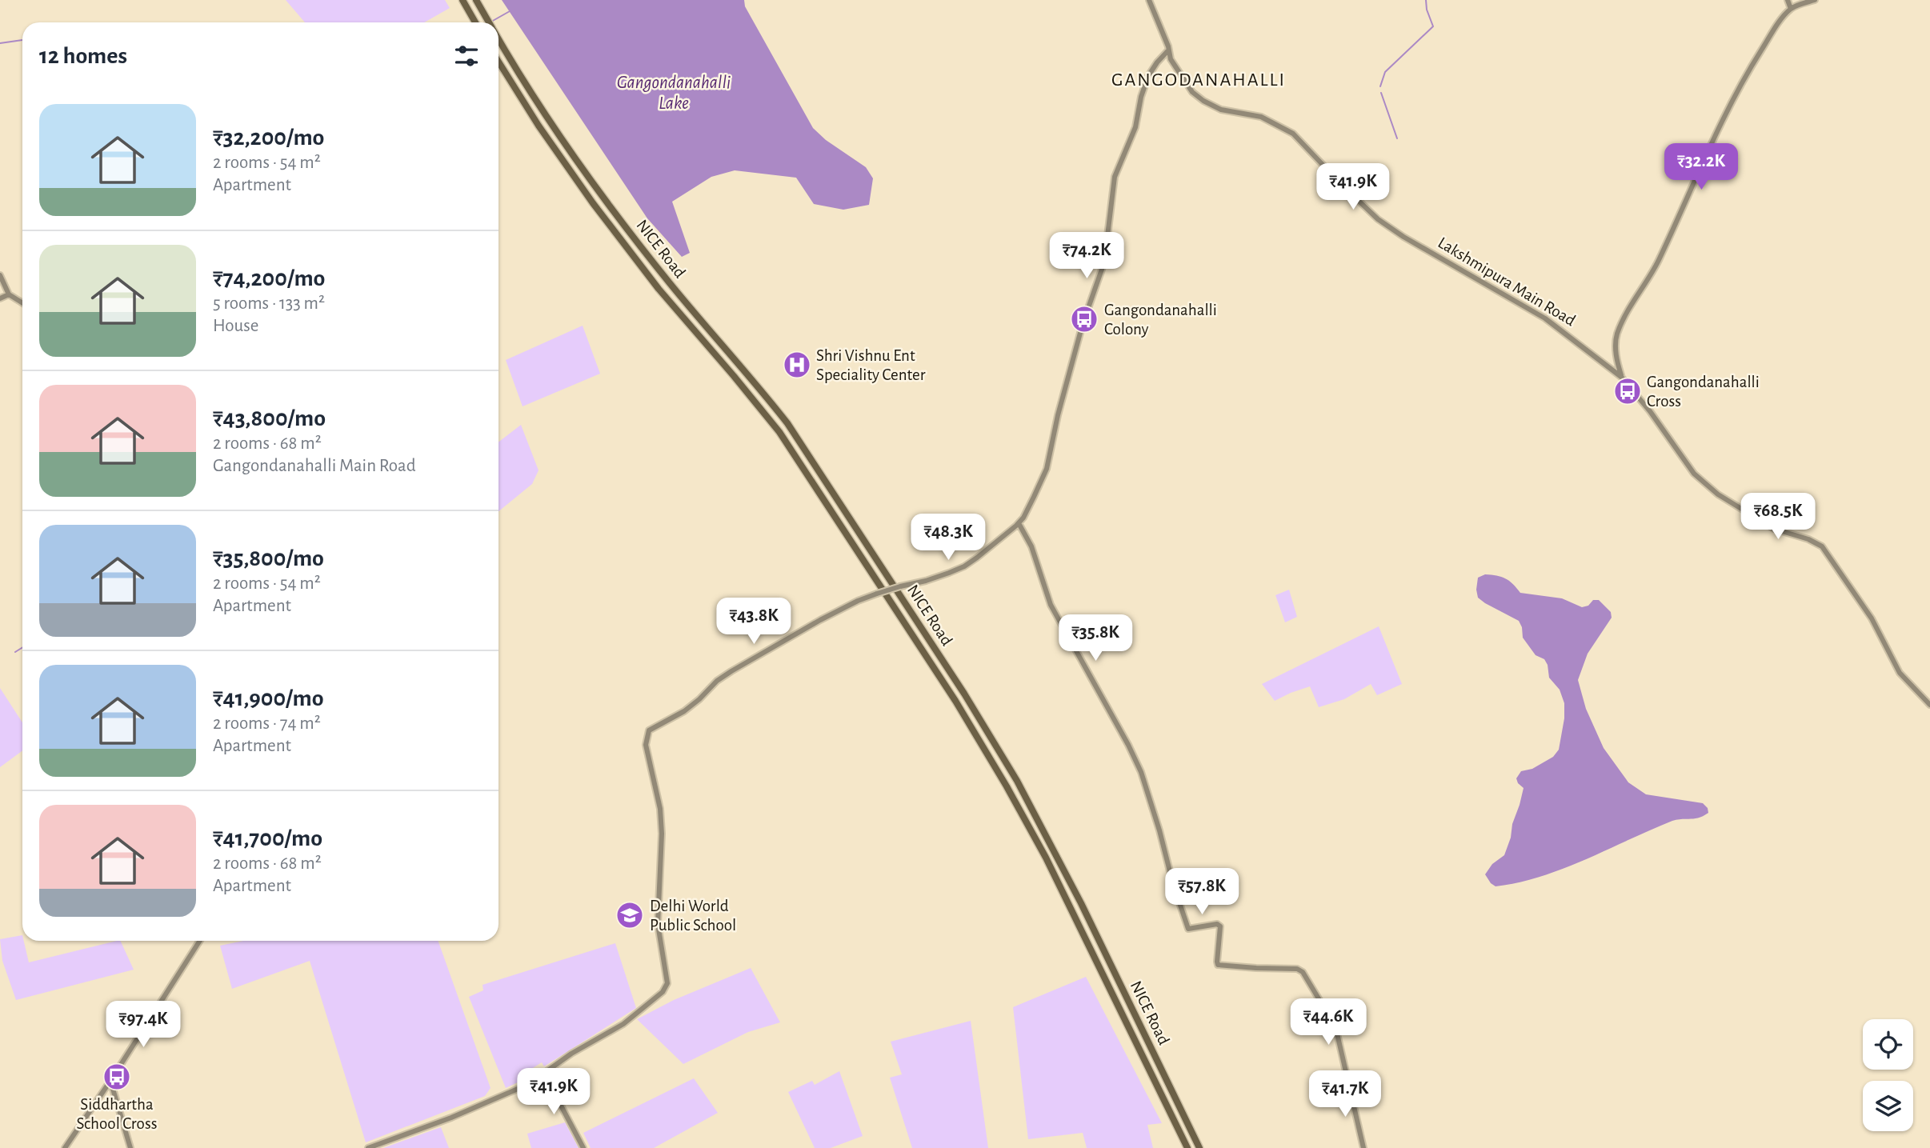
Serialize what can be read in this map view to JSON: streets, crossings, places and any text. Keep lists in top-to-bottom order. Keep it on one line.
{"streets":{"highway":["NICE Road"],"street":["Lakshmipura Main Road"]},"districts":["GANGODANAHALLI"],"water":["Gangondanahalli Lake"],"places":{"bus stop":["Gangondanahalli Colony","Gangondanahalli Cross","Siddhartha School Cross"],"hospital":["Shri Vishnu Ent Speciality Center"],"school or university":["Delhi World Public School"]},"page":{"heading":"12 homes","list":[{"name":"₹32,200/mo","note":"2 rooms · 54 m² · Apartment"},{"name":"₹74,200/mo","note":"5 rooms · 133 m² · House"},{"name":"₹43,800/mo","note":"2 rooms · 68 m² · Gangondanahalli Main Road"},{"name":"₹35,800/mo","note":"2 rooms · 54 m² · Apartment"},{"name":"₹41,900/mo","note":"2 rooms · 74 m² · Apartment"},{"name":"₹41,700/mo","note":"2 rooms · 68 m² · Apartment"}],"price":["₹32.2K","₹41.9K","₹74.2K","₹68.5K","₹48.3K","₹43.8K","₹35.8K","₹57.8K","₹44.6K","₹97.4K","₹41.9K","₹41.7K"]}}
